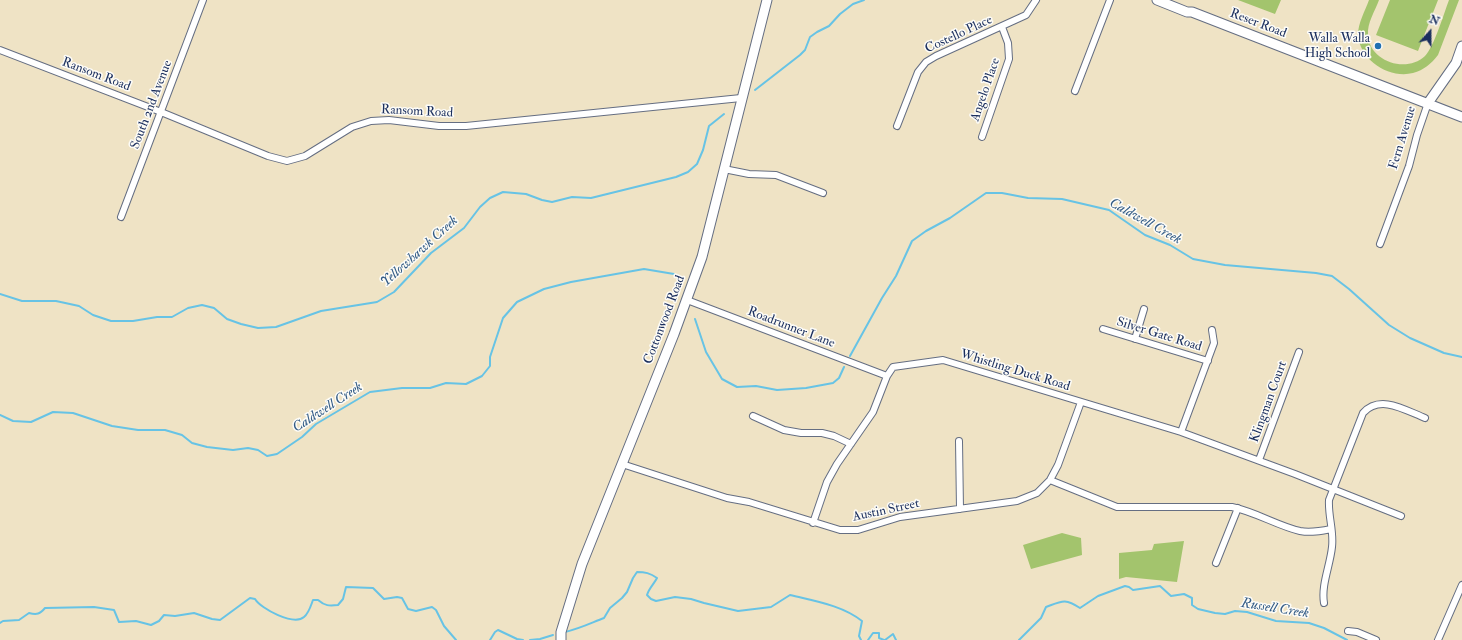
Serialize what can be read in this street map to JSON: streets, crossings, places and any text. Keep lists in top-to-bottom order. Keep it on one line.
{"streets":{"street":["Reser Road","Costello Place","Ransom Road","Angelo Place","South 2nd Avenue","Fern Avenue","Cottonwood Road","Roadrunner Lane","Silver Gate Road","Whistling Duck Road","Klingman Court","Austin Street"]},"crossings":[["Reser Road","Fern Avenue"],["Costello Place","Angelo Place"],["Ransom Road","South 2nd Avenue"],["Ransom Road","Cottonwood Road"],["Cottonwood Road","Roadrunner Lane"],["Cottonwood Road","Austin Street"],["Roadrunner Lane","Whistling Duck Road"],["Whistling Duck Road","Klingman Court"],["Whistling Duck Road","Austin Street"]],"water":["Caldwell Creek","Yellowhawk Creek","Russell Creek"],"places":["Walla Walla High School"],"north":"top"}
